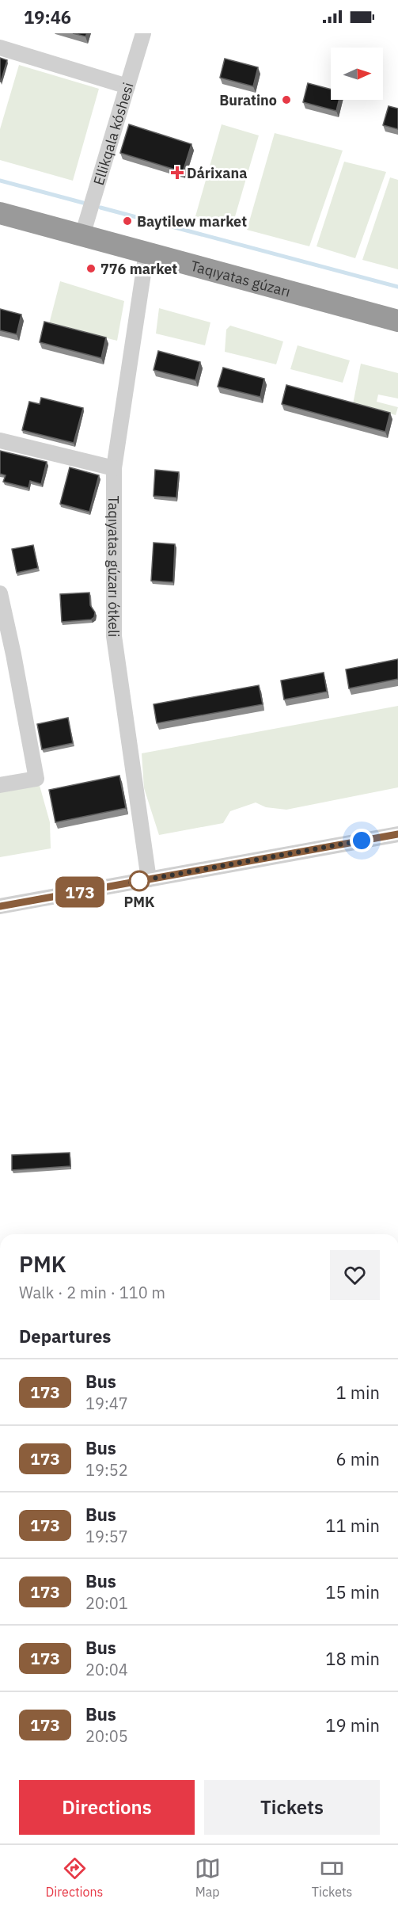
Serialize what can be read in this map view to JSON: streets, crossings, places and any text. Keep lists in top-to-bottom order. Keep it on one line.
{"streets":{"highway":["Taqıyatas gúzarı"],"street":["Ellikqala kóshesi","Taqıyatas gúzarı ótkeli"]},"crossings":[["Ellikqala kóshesi","Taqıyatas gúzarı"],["Taqıyatas gúzarı","Taqıyatas gúzarı ótkeli"]],"places":{"other":["Buratino","Baytilew market","776 market","PMK"],"health":["Dárixana"]},"lines":["bus line 173"],"north":"right","page":{"status":"19:46","on_map":"173","heading":[["PMK","Walk · 2 min · 110 m"],"Departures"],"list":[{"mark":"173","name":"Bus","note":"19:47","value":"1 min"},{"mark":"173","name":"Bus","note":"19:52","value":"6 min"},{"mark":"173","name":"Bus","note":"19:57","value":"11 min"},{"mark":"173","name":"Bus","note":"20:01","value":"15 min"},{"mark":"173","name":"Bus","note":"20:04","value":"18 min"},{"mark":"173","name":"Bus","note":"20:05","value":"19 min"}],"buttons":["Directions","Tickets"],"tabs":["Directions","Map","Tickets"]}}
